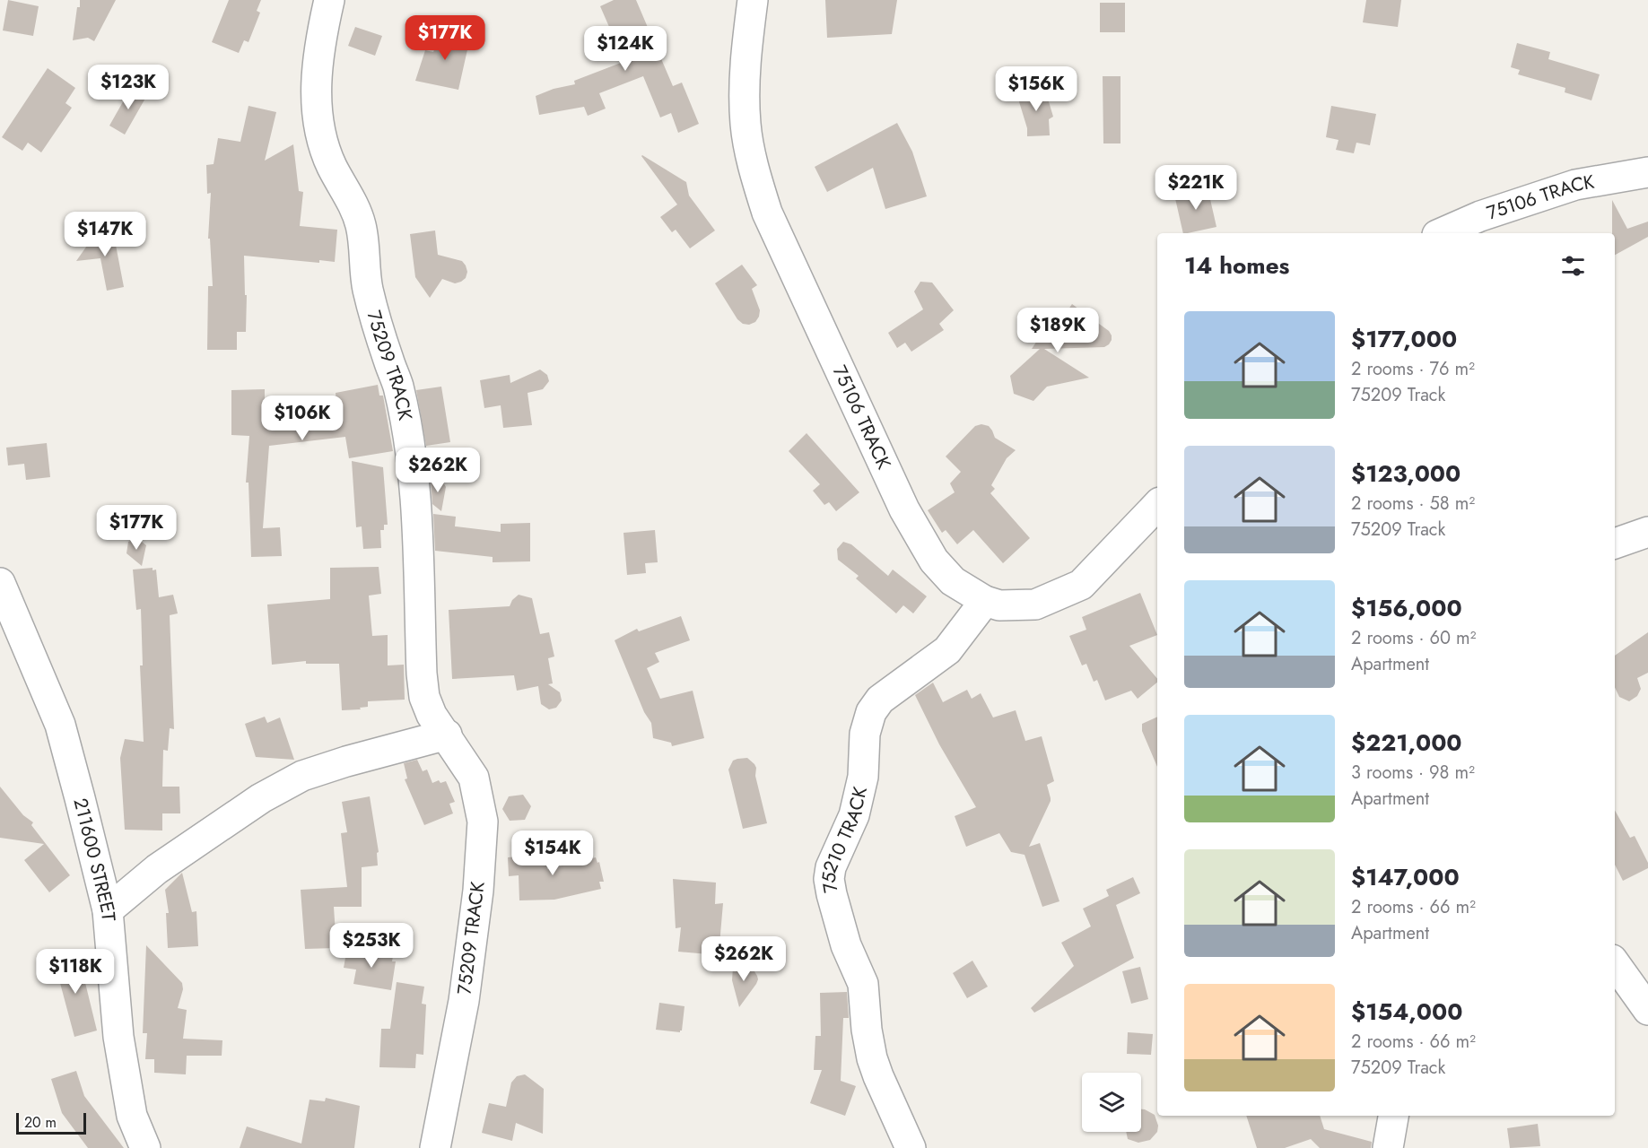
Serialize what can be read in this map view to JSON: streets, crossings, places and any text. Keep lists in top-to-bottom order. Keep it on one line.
{"streets":{"street":["75106 TRACK","75209 TRACK","75210 TRACK","211600 STREET"]},"crossings":[["75106 TRACK","75210 TRACK"]],"scale_bar":"20 m","page":{"price":["$177K","$124K","$123K","$156K","$221K","$147K","$189K","$106K","$262K","$177K","$154K","$253K","$262K","$118K"],"heading":"14 homes","list":[{"name":"$177,000","note":"2 rooms · 76 m² · 75209 Track"},{"name":"$123,000","note":"2 rooms · 58 m² · 75209 Track"},{"name":"$156,000","note":"2 rooms · 60 m² · Apartment"},{"name":"$221,000","note":"3 rooms · 98 m² · Apartment"},{"name":"$147,000","note":"2 rooms · 66 m² · Apartment"},{"name":"$154,000","note":"2 rooms · 66 m² · 75209 Track"}],"scale":"20 m"}}
